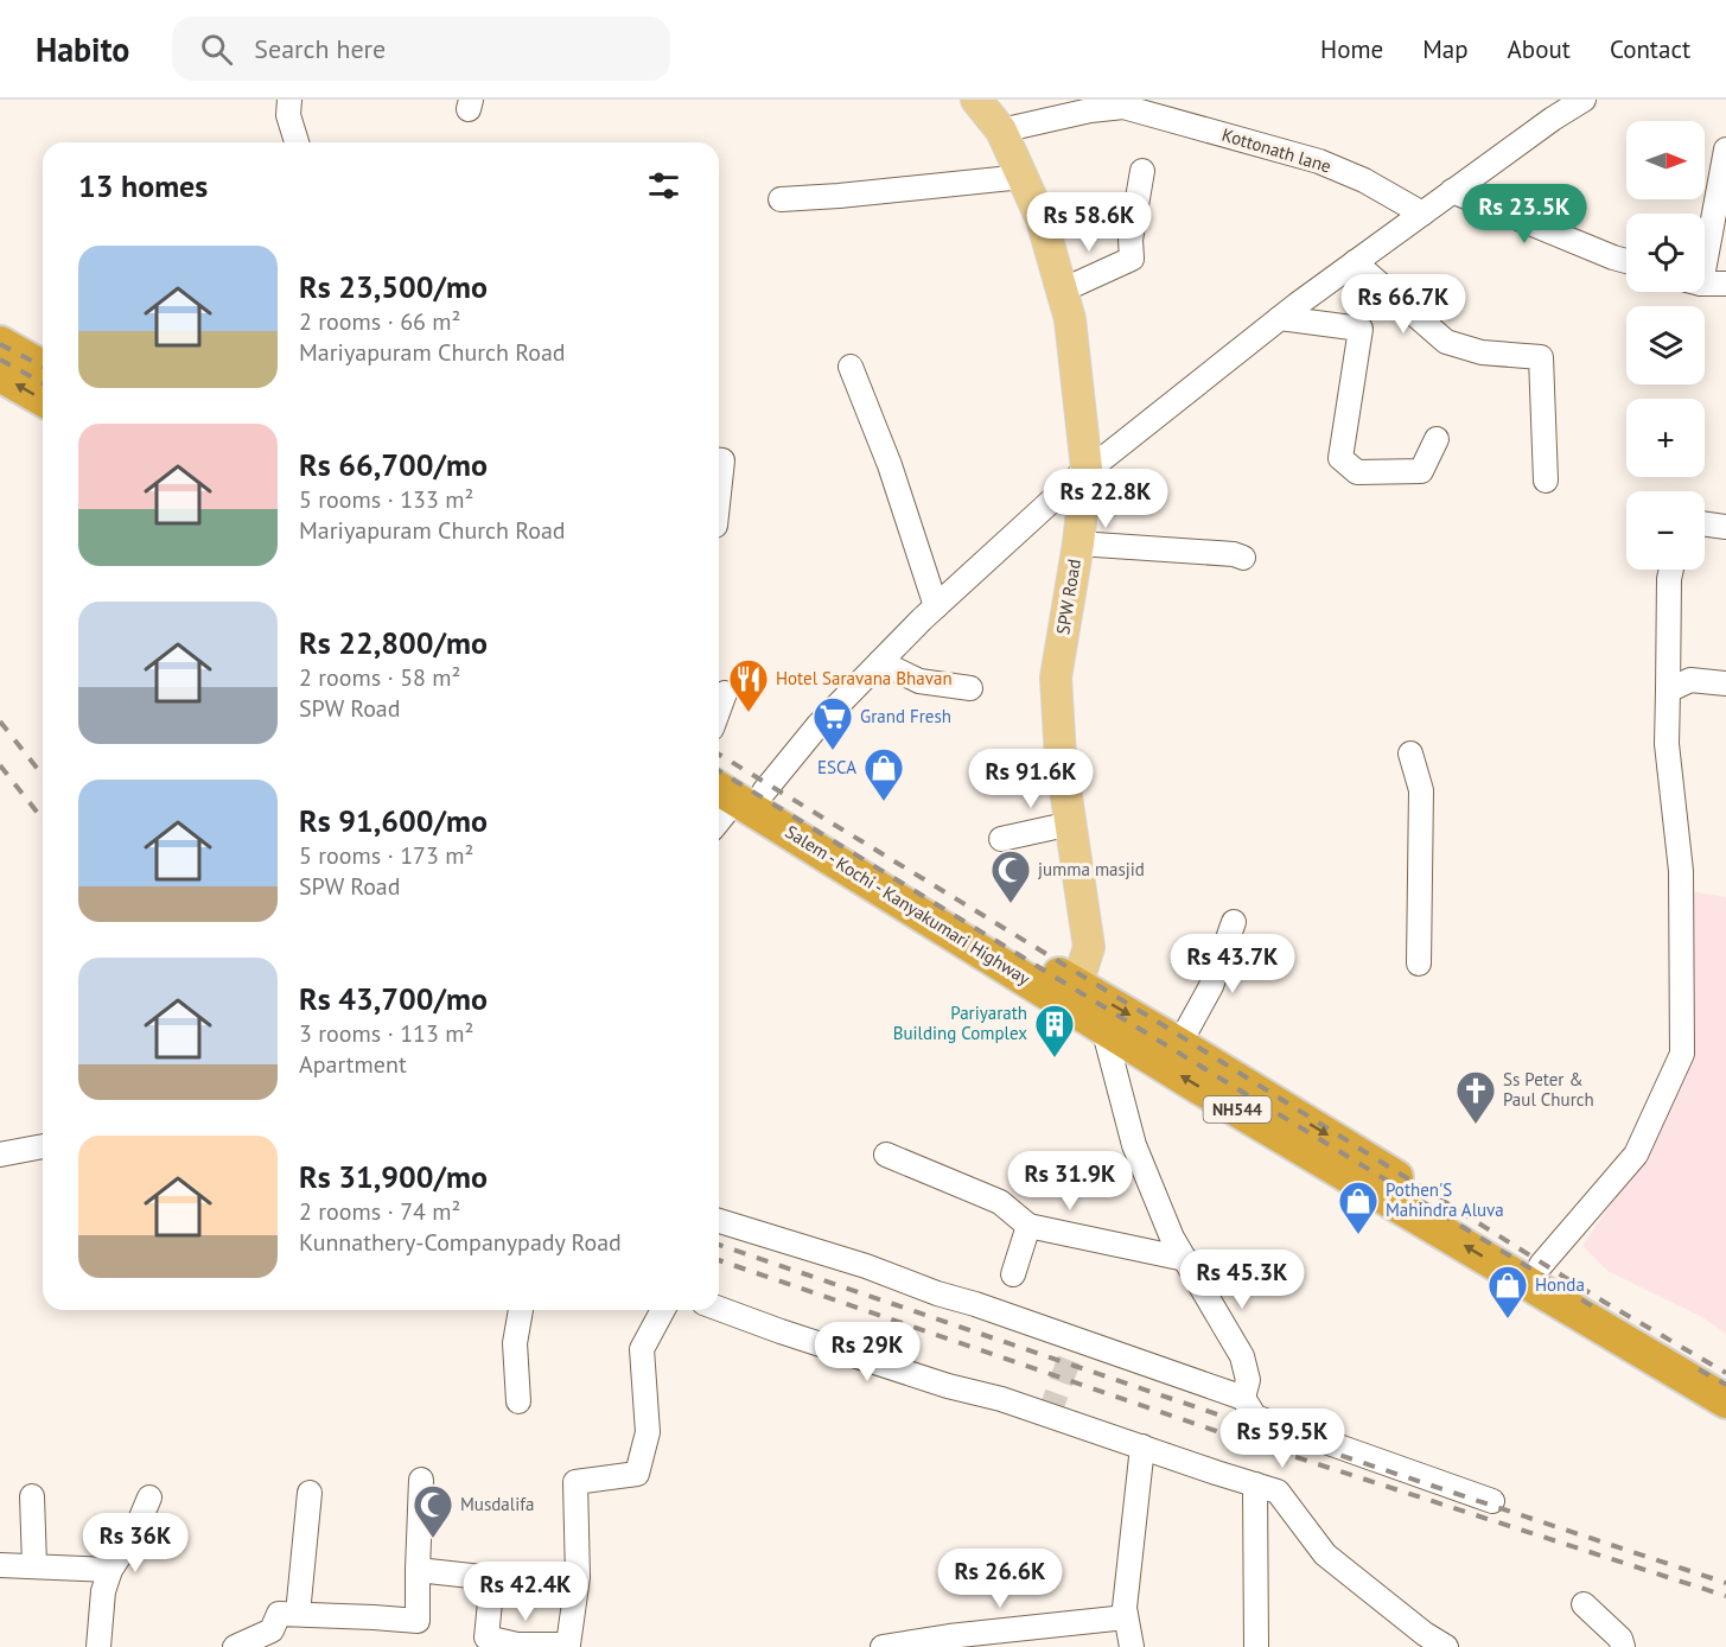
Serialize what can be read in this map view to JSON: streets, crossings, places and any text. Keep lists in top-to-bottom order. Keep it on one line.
{"streets":{"highway":["Salem - Kochi - Kanyakumari Highway","NH544"],"main road":["SPW Road"],"street":["Kottonath lane"]},"crossings":[["Kottonath lane","SPW Road"],["SPW Road","Salem - Kochi - Kanyakumari Highway"]],"places":{"restaurant":["Hotel Saravana Bhavan"],"supermarket":["Grand Fresh"],"shop":["ESCA","Pothen'S Mahindra Aluva","Honda"],"mosque":["jumma masjid","Musdalifa"],"building":["Pariyarath Building Complex"],"church":["Ss Peter & Paul Church"]},"north":"right","page":{"header":"Habito","search":"Search here","nav":["Home","Map","About","Contact"],"map_buttons":["+","−"],"heading":"13 homes","price":["Rs 23.5K","Rs 58.6K","Rs 66.7K","Rs 22.8K","Rs 91.6K","Rs 43.7K","Rs 31.9K","Rs 45.3K","Rs 29K","Rs 59.5K","Rs 36K","Rs 26.6K","Rs 42.4K"],"list":[{"name":"Rs 23,500/mo","note":"2 rooms · 66 m² · Mariyapuram Church Road"},{"name":"Rs 66,700/mo","note":"5 rooms · 133 m² · Mariyapuram Church Road"},{"name":"Rs 22,800/mo","note":"2 rooms · 58 m² · SPW Road"},{"name":"Rs 91,600/mo","note":"5 rooms · 173 m² · SPW Road"},{"name":"Rs 43,700/mo","note":"3 rooms · 113 m² · Apartment"},{"name":"Rs 31,900/mo","note":"2 rooms · 74 m² · Kunnathery-Companypady Road"}]}}
